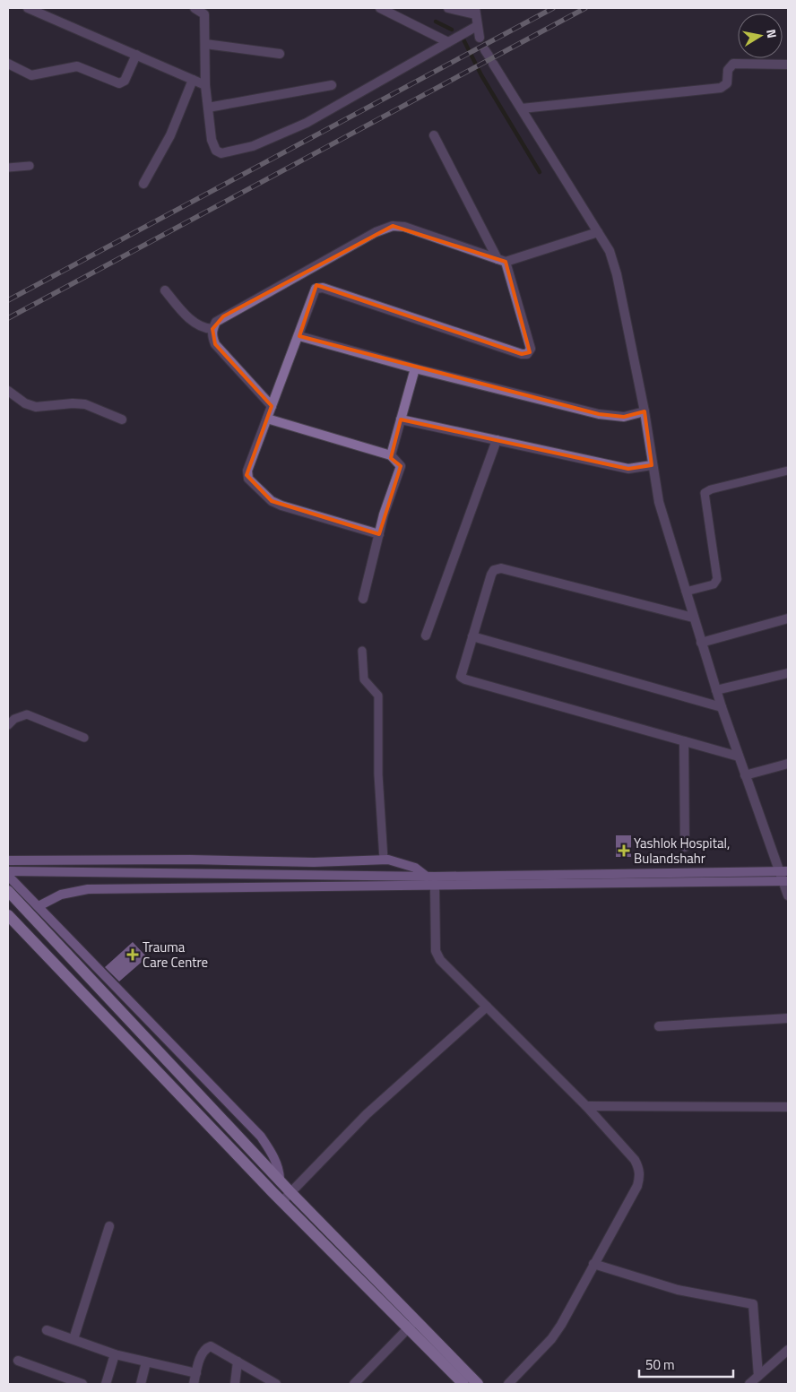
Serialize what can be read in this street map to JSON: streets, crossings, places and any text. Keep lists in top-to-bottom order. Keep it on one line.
{"places":{"health":["Yashlok Hospital, Bulandshahr","Trauma Care Centre"]},"scale_bar":"50 m","north":"right"}
